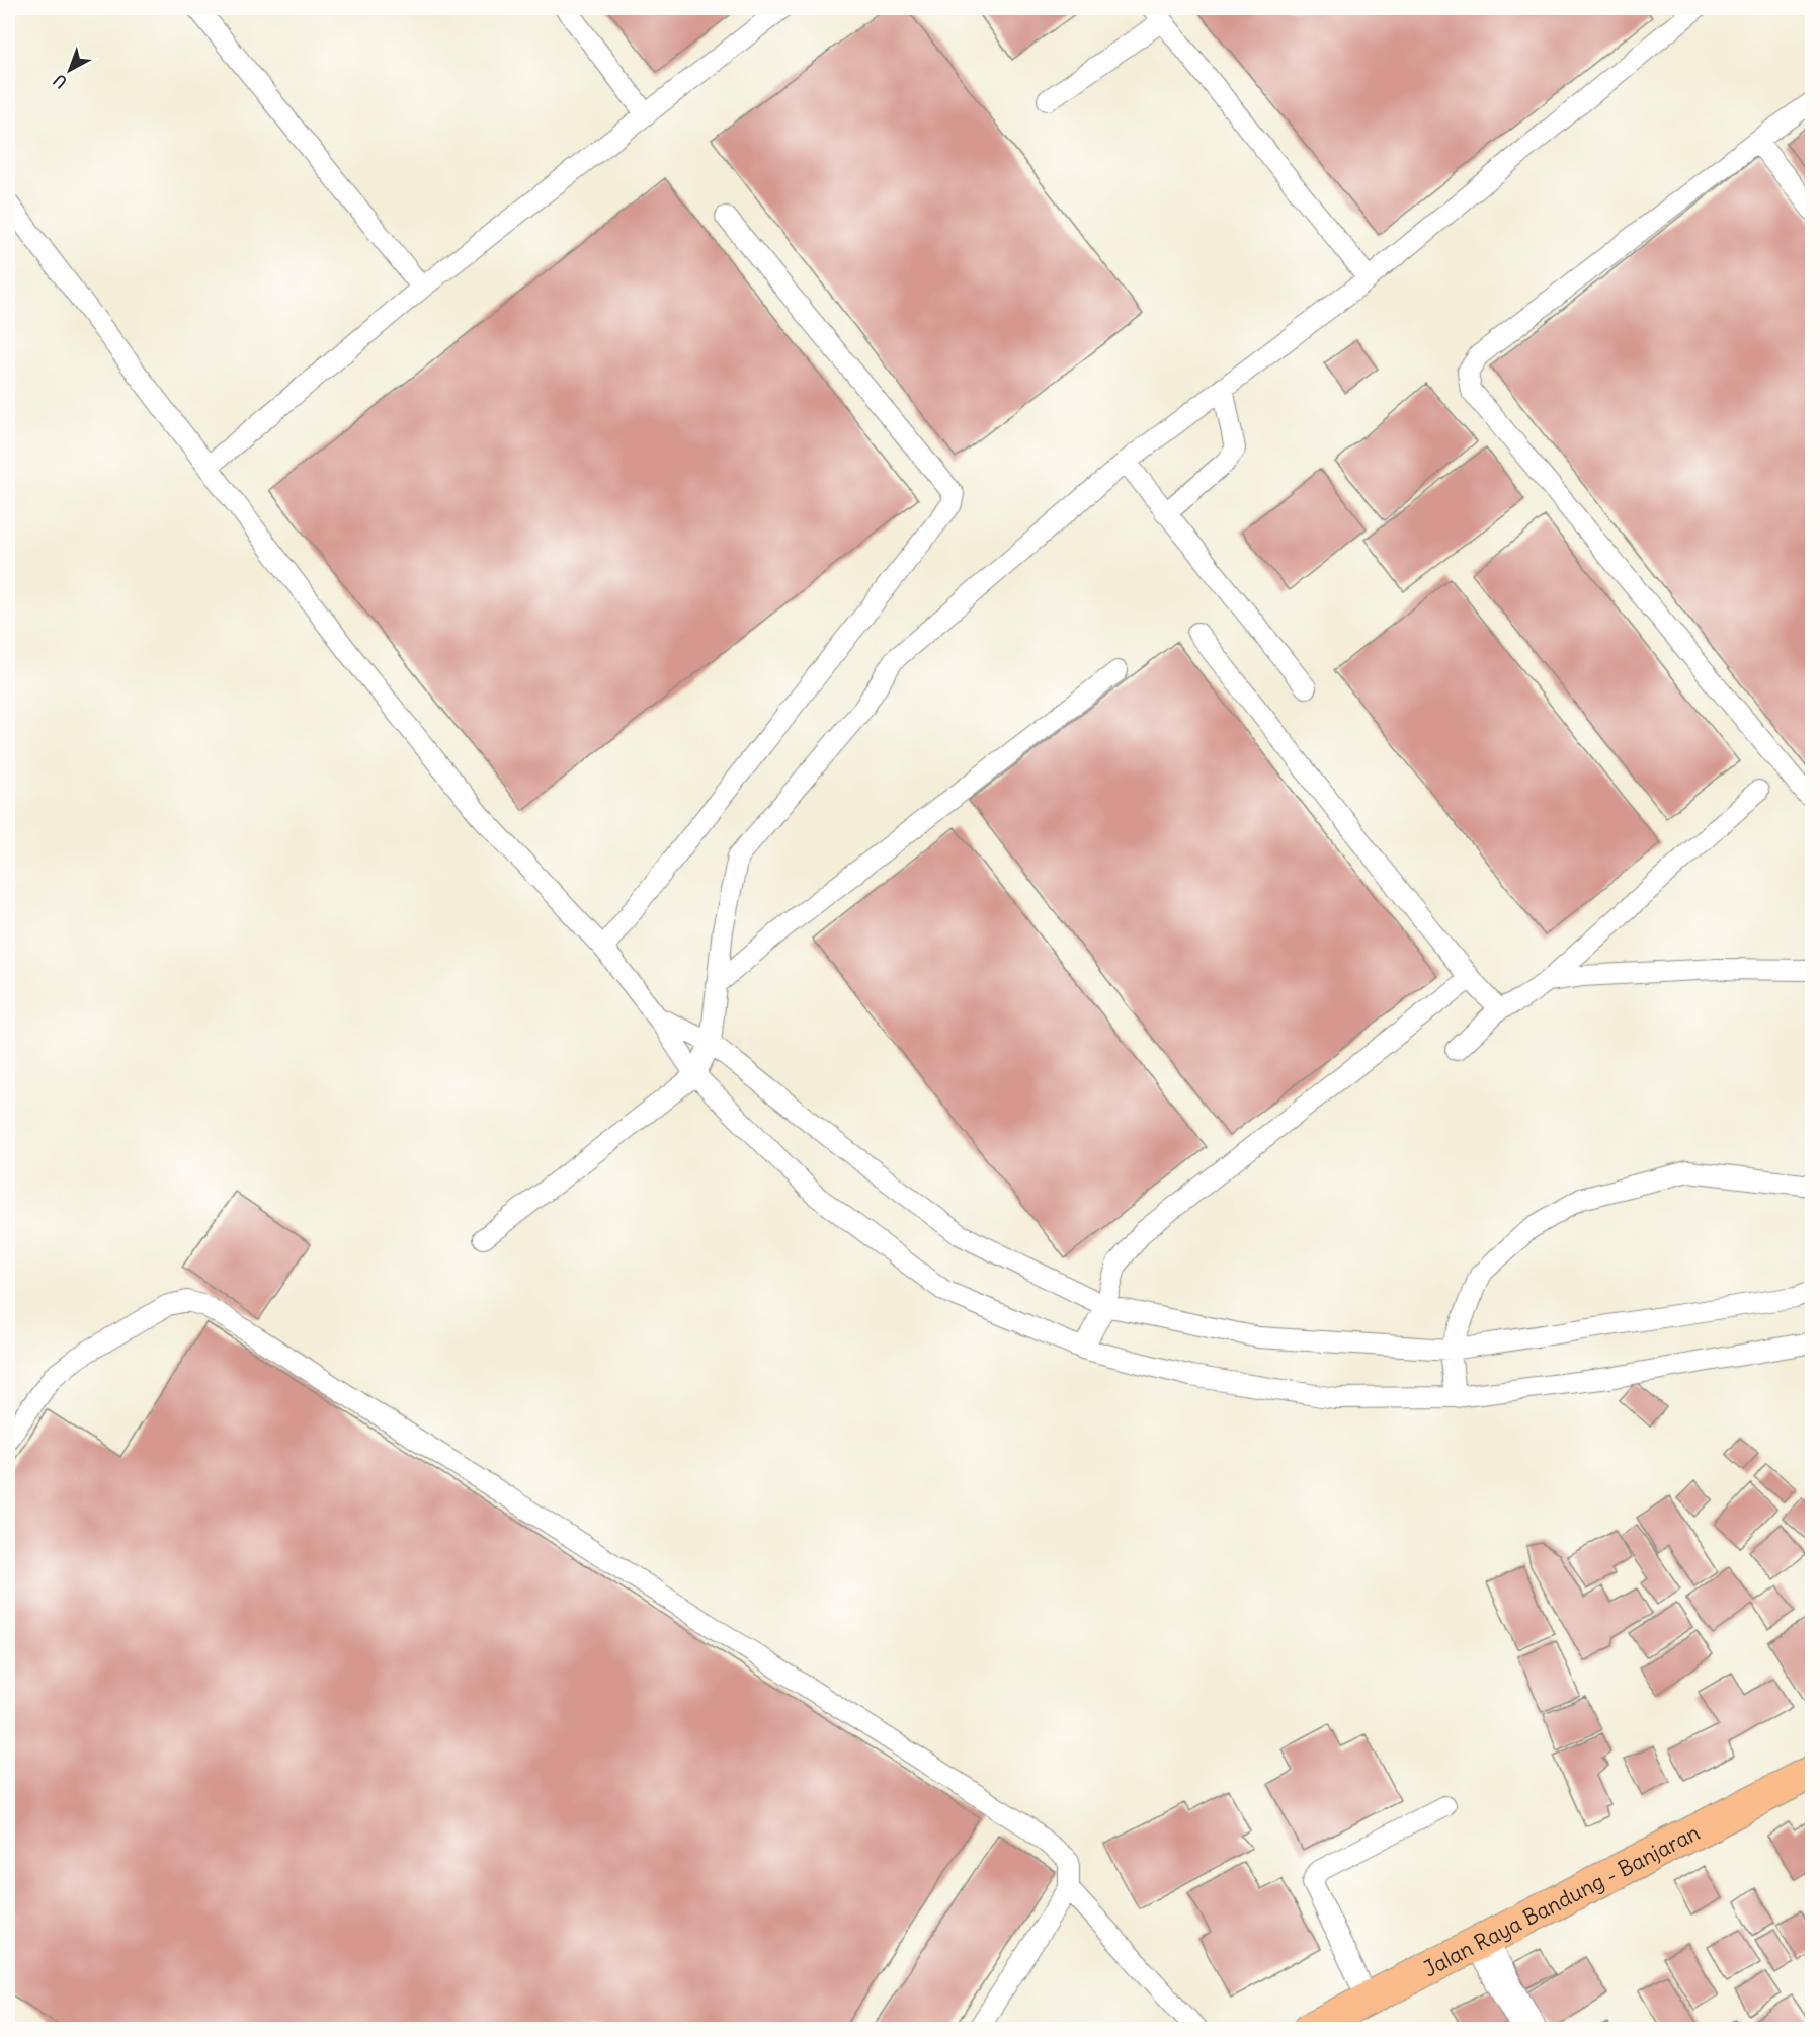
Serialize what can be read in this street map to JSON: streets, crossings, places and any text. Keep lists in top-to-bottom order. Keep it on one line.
{"streets":{"main road":["Jalan Raya Bandung - Banjaran"]},"north":"bottom left"}
